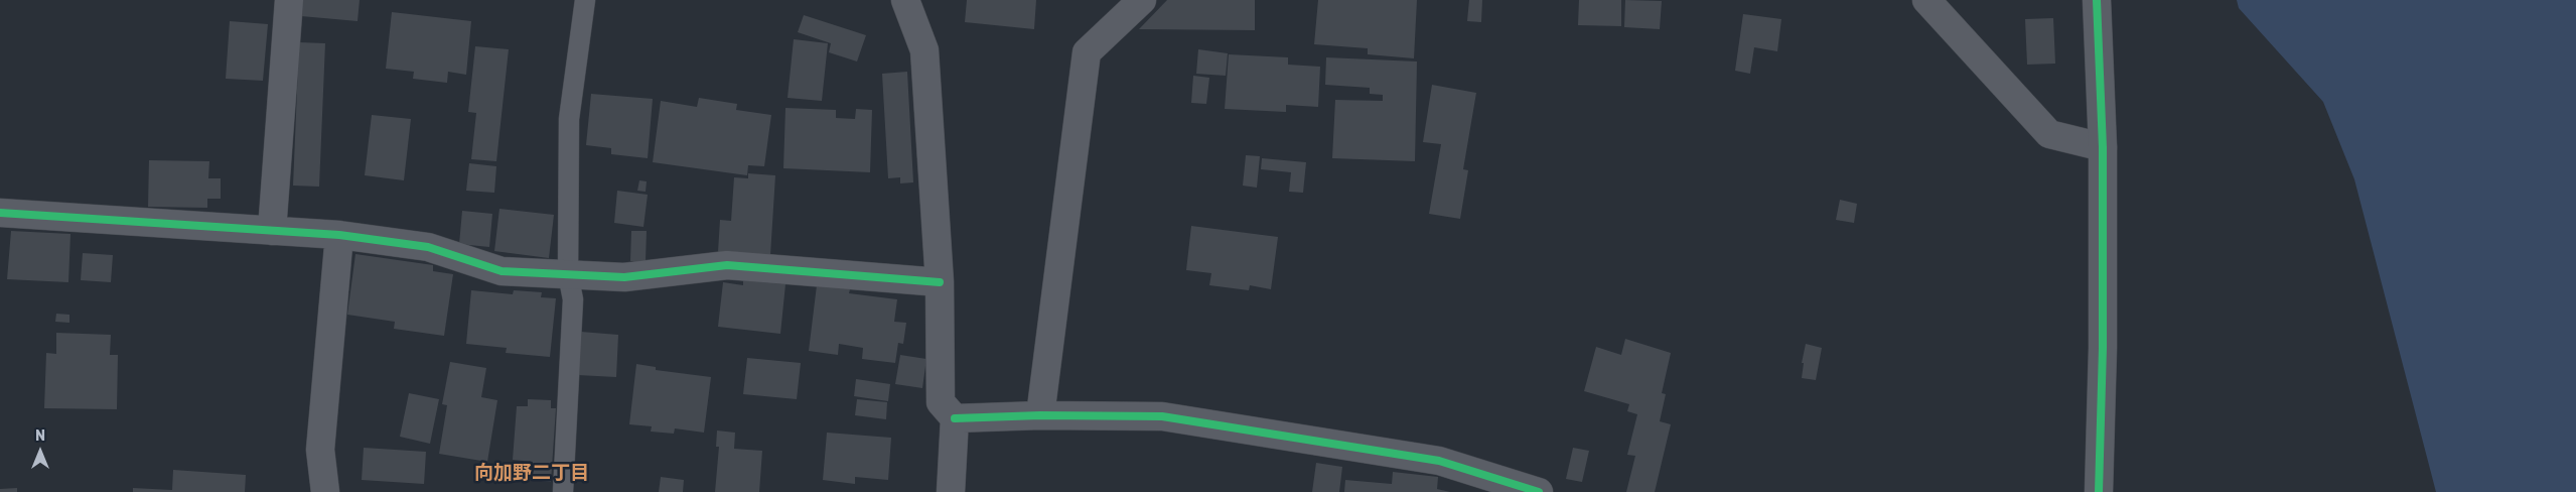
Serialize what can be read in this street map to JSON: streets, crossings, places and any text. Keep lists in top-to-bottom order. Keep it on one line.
{"districts":["向加野二丁目"],"north":"top"}
